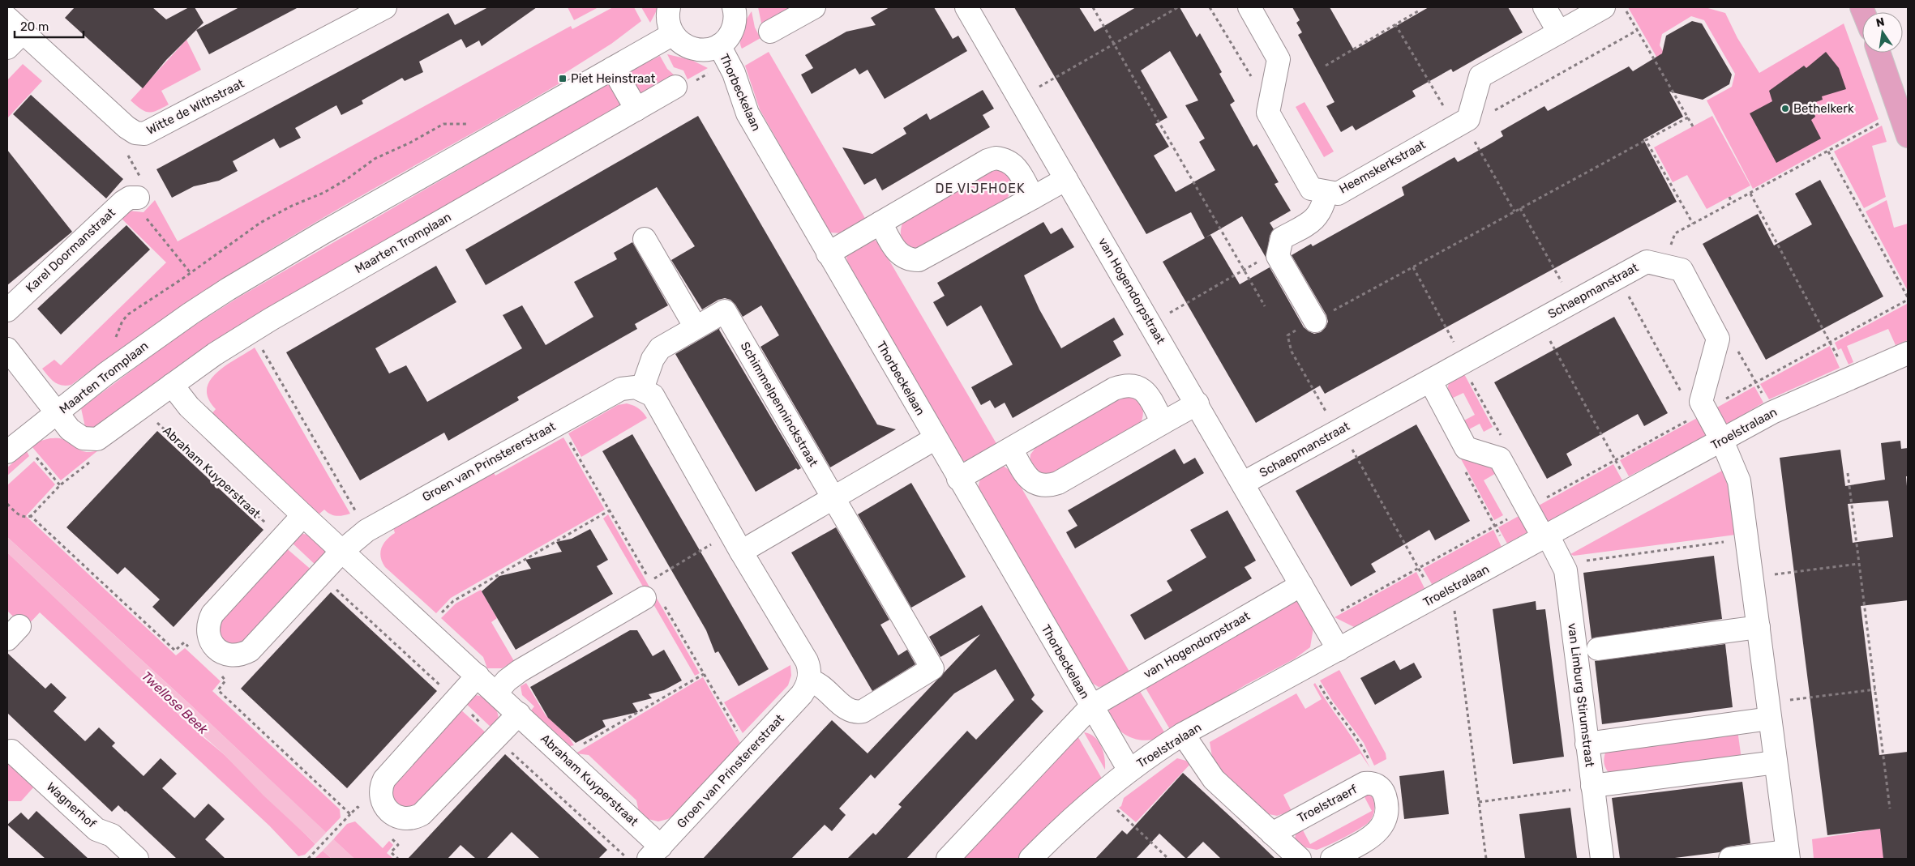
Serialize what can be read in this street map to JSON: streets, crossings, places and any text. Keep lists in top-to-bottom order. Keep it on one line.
{"streets":{"street":["Thorbeckelaan","Witte de Withstraat","Heemskerkstraat","Maarten Tromplaan","Karel Doormanstraat","van Hogendorpstraat","Schaepmanstraat","Schimmelpenninckstraat","Troelstralaan","Groen van Prinstererstraat","Abraham Kuyperstraat","van Limburg Stirumstraat","Troelstraerf","Wagnerhof"]},"crossings":[["Thorbeckelaan","van Hogendorpstraat"],["Thorbeckelaan","Troelstralaan"],["Maarten Tromplaan","Abraham Kuyperstraat"],["van Hogendorpstraat","Schaepmanstraat"],["van Hogendorpstraat","Troelstralaan"],["Schimmelpenninckstraat","Groen van Prinstererstraat"],["Troelstralaan","van Limburg Stirumstraat"],["Groen van Prinstererstraat","Abraham Kuyperstraat"]],"districts":["DE VIJFHOEK"],"water":["Twellose Beek"],"places":{"transit":["Piet Heinstraat"],"other":["Bethelkerk"]},"scale_bar":"20 m","north":"top"}
